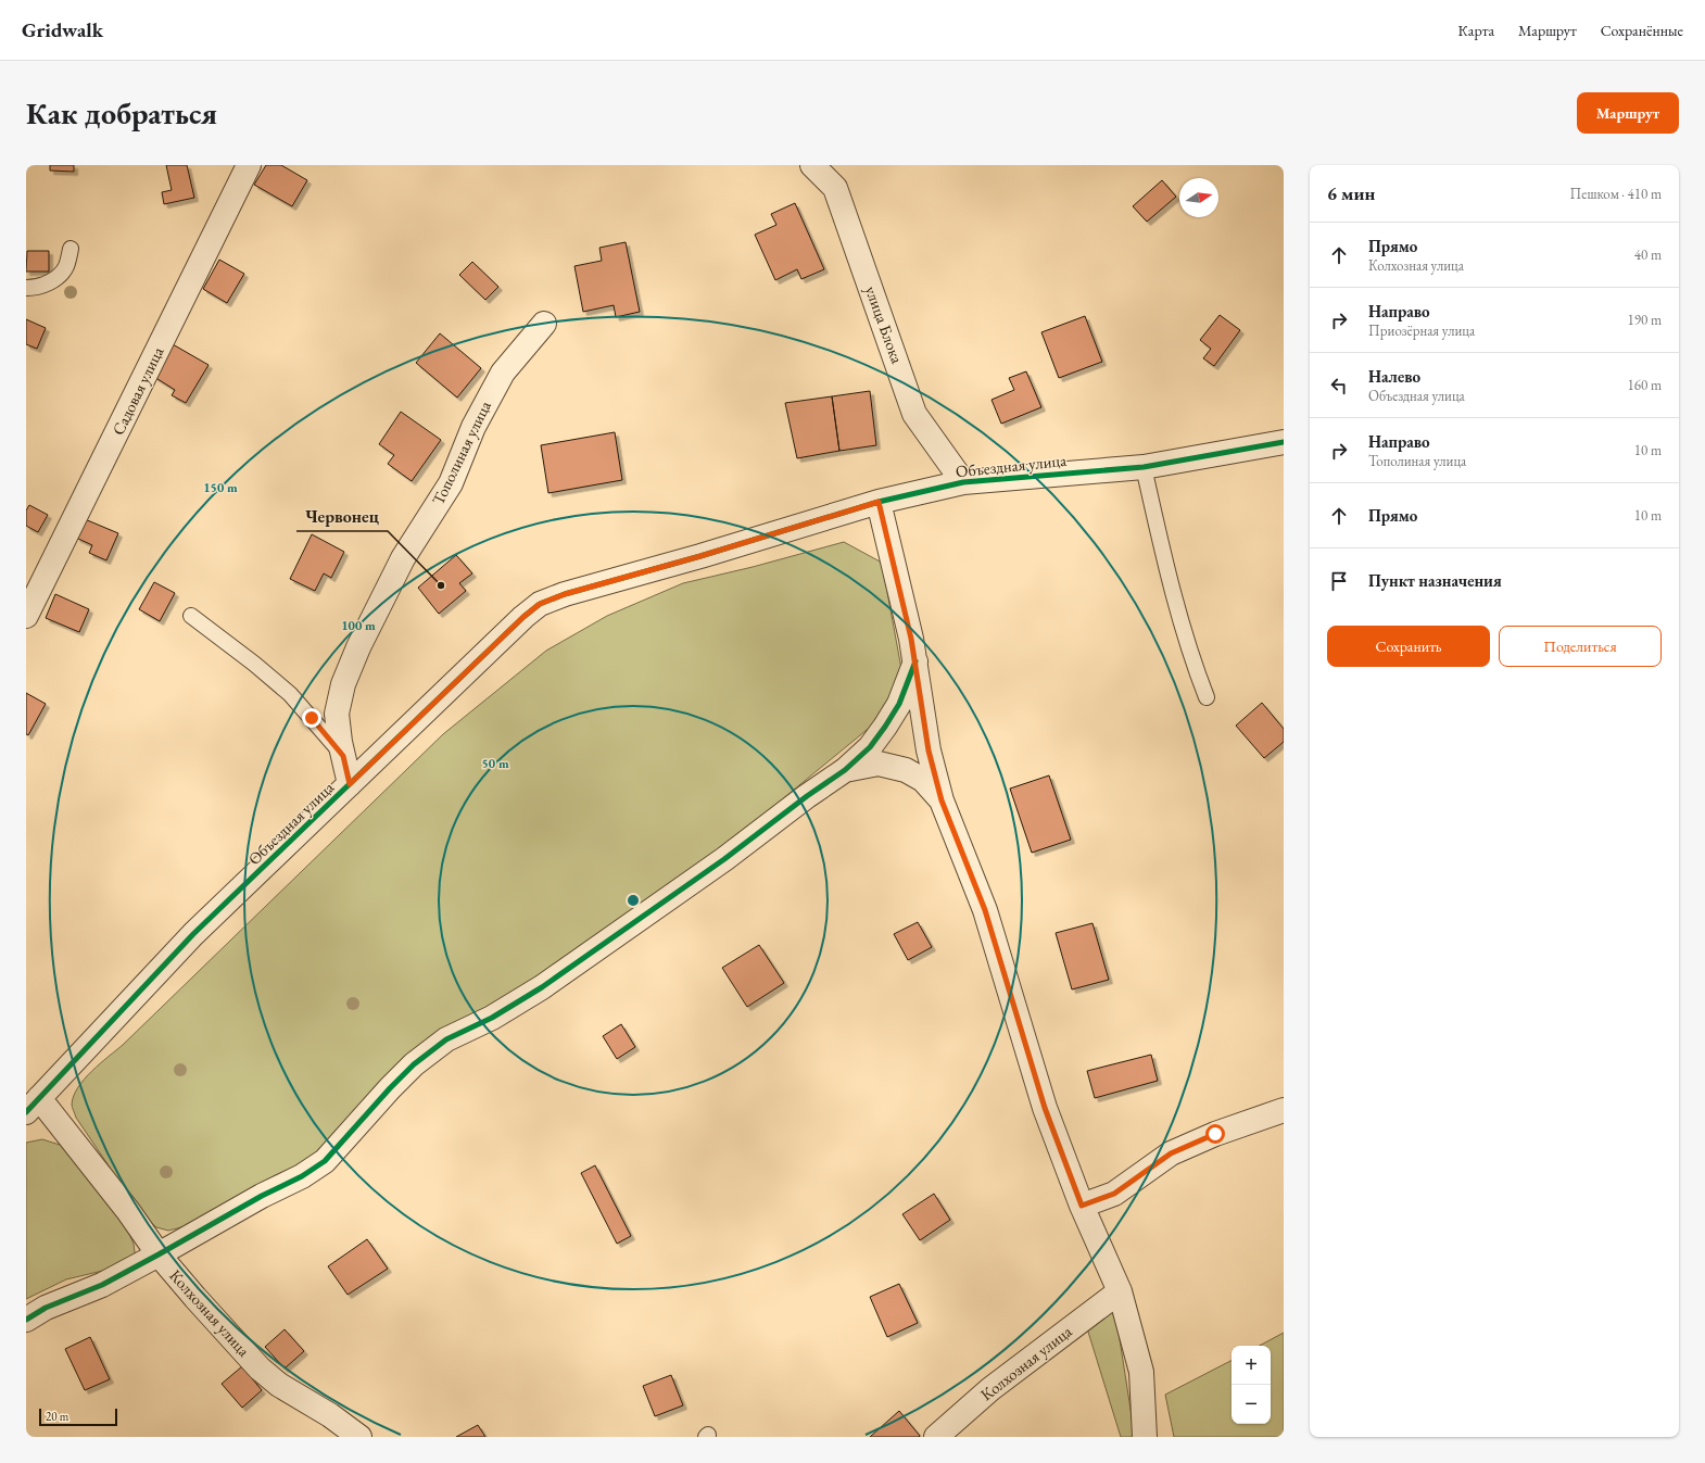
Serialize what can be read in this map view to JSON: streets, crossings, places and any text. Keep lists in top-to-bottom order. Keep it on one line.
{"streets":{"street":["улица Блока","Садовая улица","Тополиная улица","Объездная улица","Колхозная улица"]},"crossings":[["улица Блока","Объездная улица"],["Тополиная улица","Объездная улица"],["Объездная улица","Колхозная улица"]],"places":["Червонец"],"scale_bar":"20 m","north":"right","page":{"header":"Gridwalk","nav":["Карта","Маршрут","Сохранённые"],"buttons":["Маршрут",["Сохранить","Поделиться"]],"title":"Как добраться","heading":["6 мин","Пешком · 410 m"],"list":[["Прямо","Колхозная улица","40 m"],["Направо","Приозёрная улица","190 m"],["Налево","Объездная улица","160 m"],["Направо","Тополиная улица","10 m"],["Прямо","10 m"],"Пункт назначения"],"map_buttons":["+","−"],"scale":"20 m"},"rings":["150 m","100 m","50 m"]}
